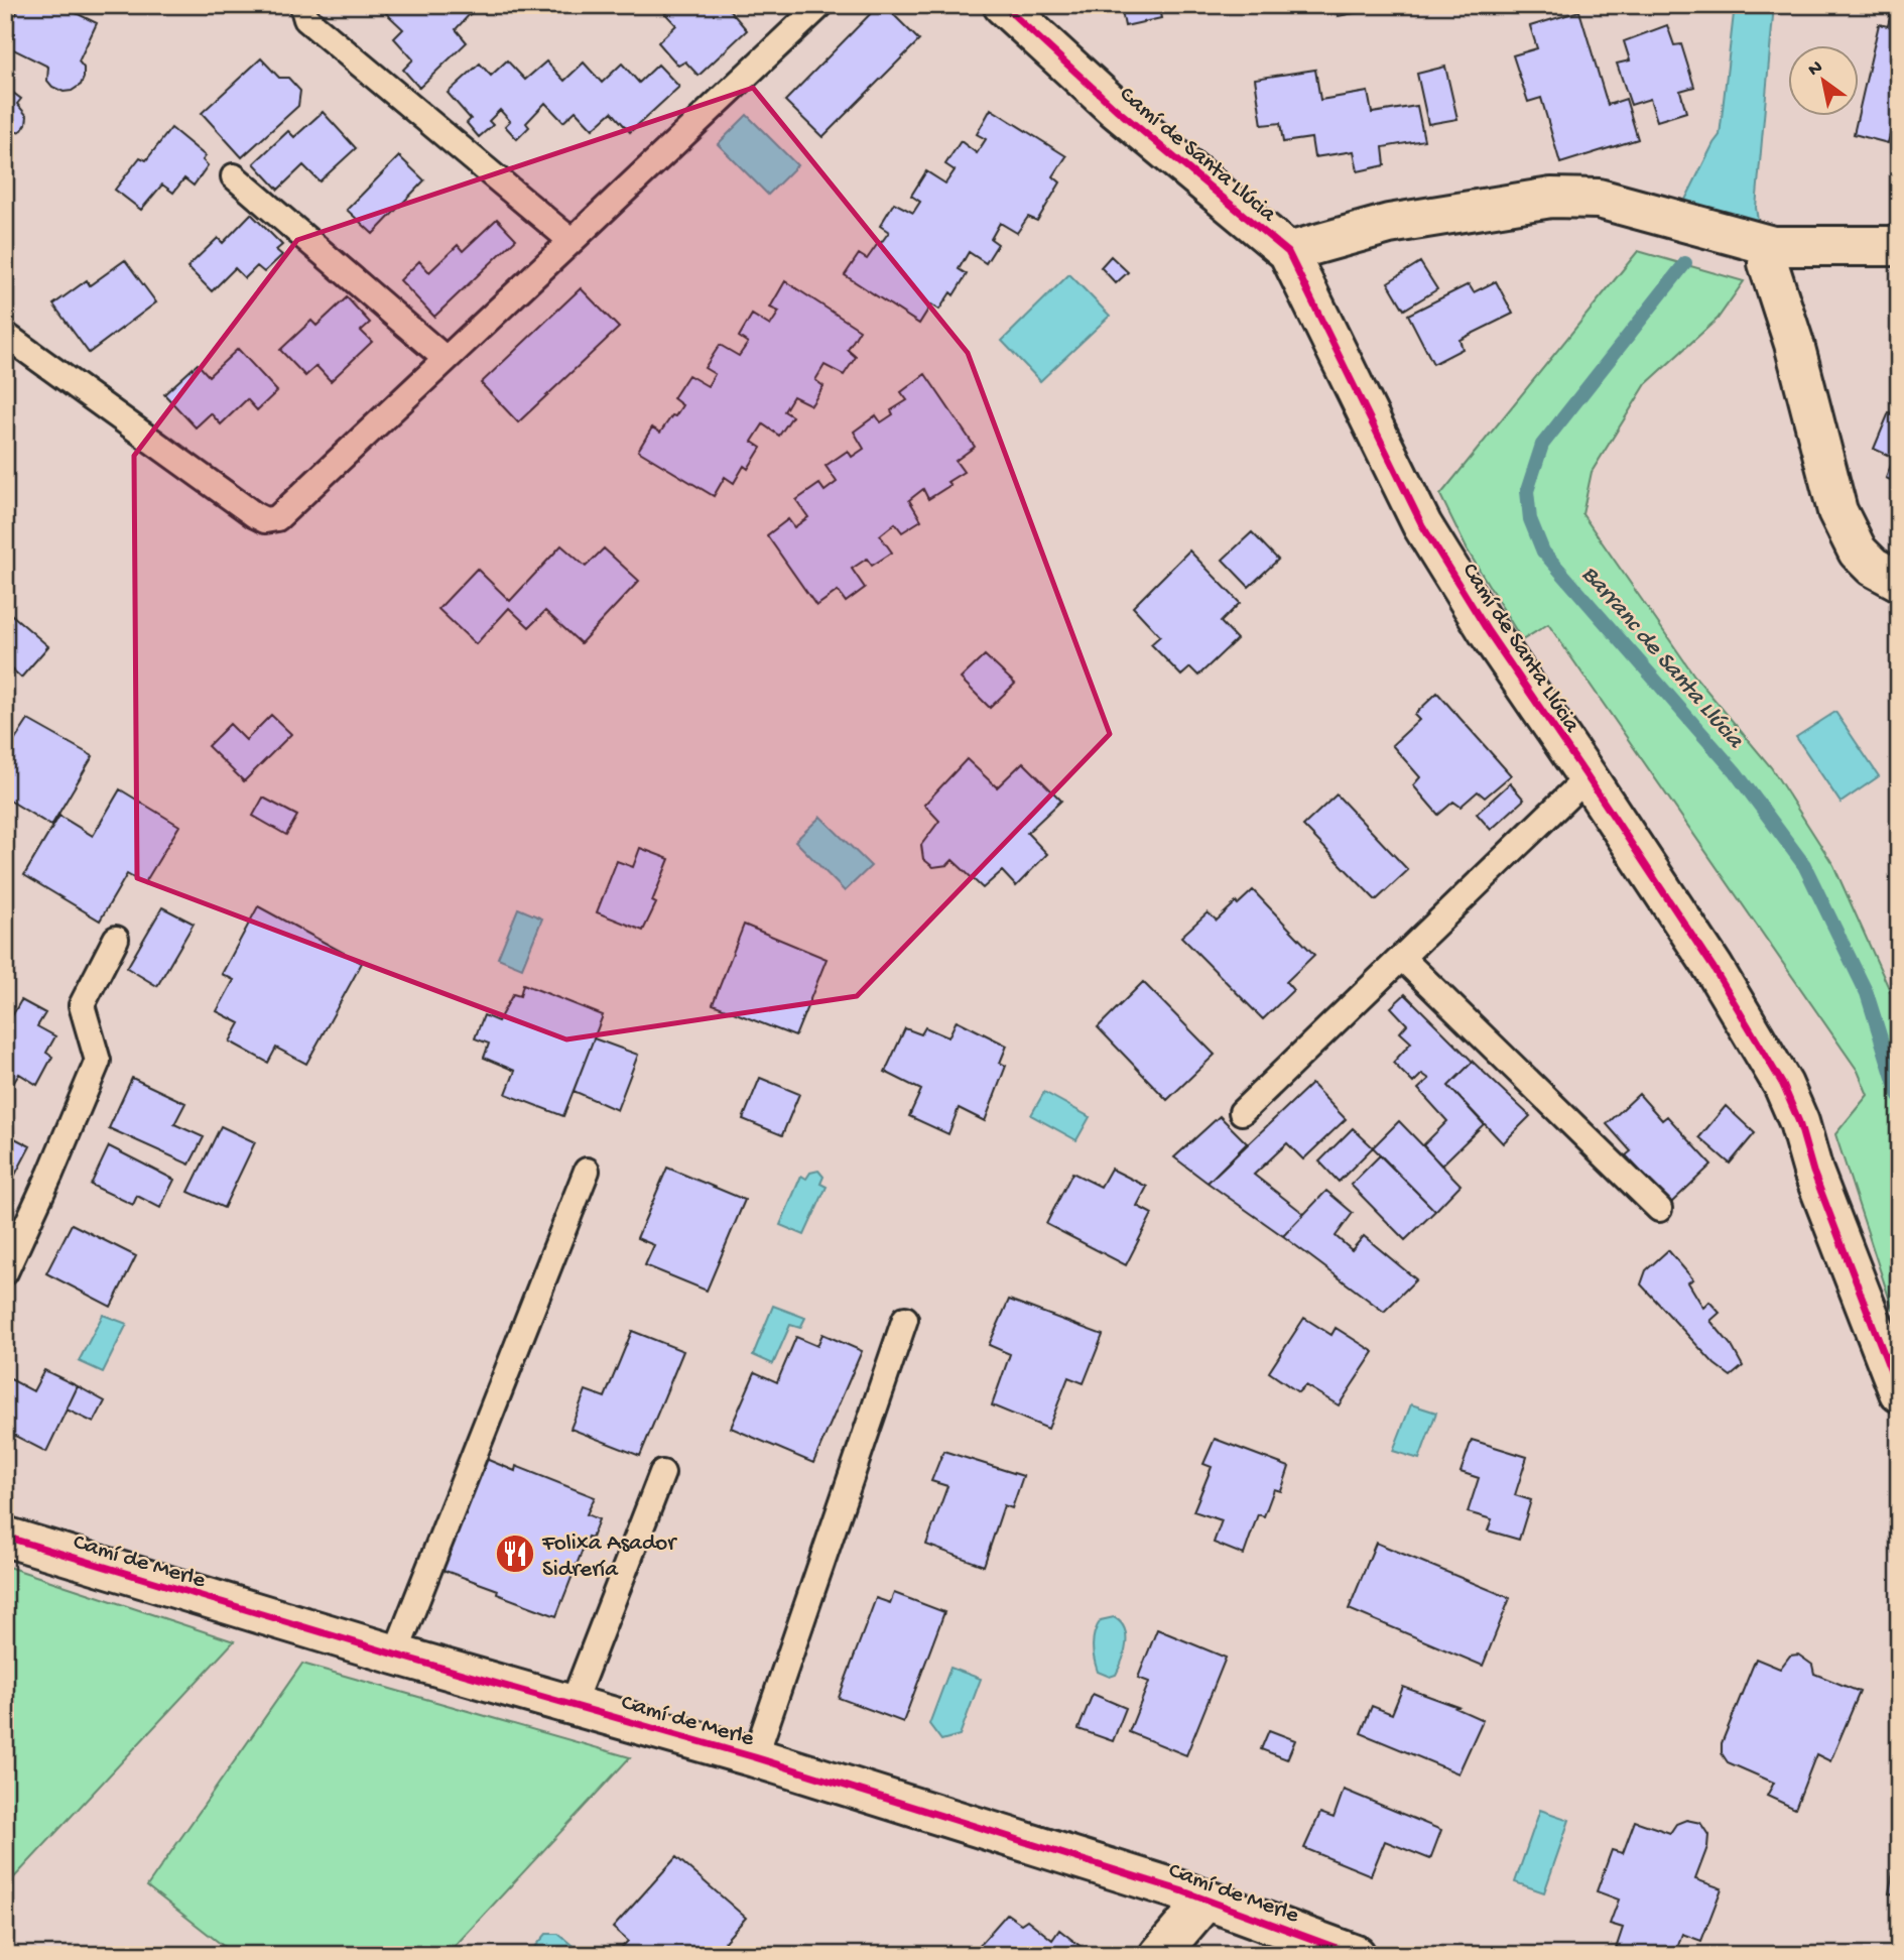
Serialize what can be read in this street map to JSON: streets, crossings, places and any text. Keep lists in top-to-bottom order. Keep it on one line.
{"streets":{"street":["Camí de Santa Llúcia","Camí de Merle"]},"water":["Barranc de Santa Llúcia"],"places":{"restaurant":["Folixa Asador Sidrería"]},"north":"top left"}
